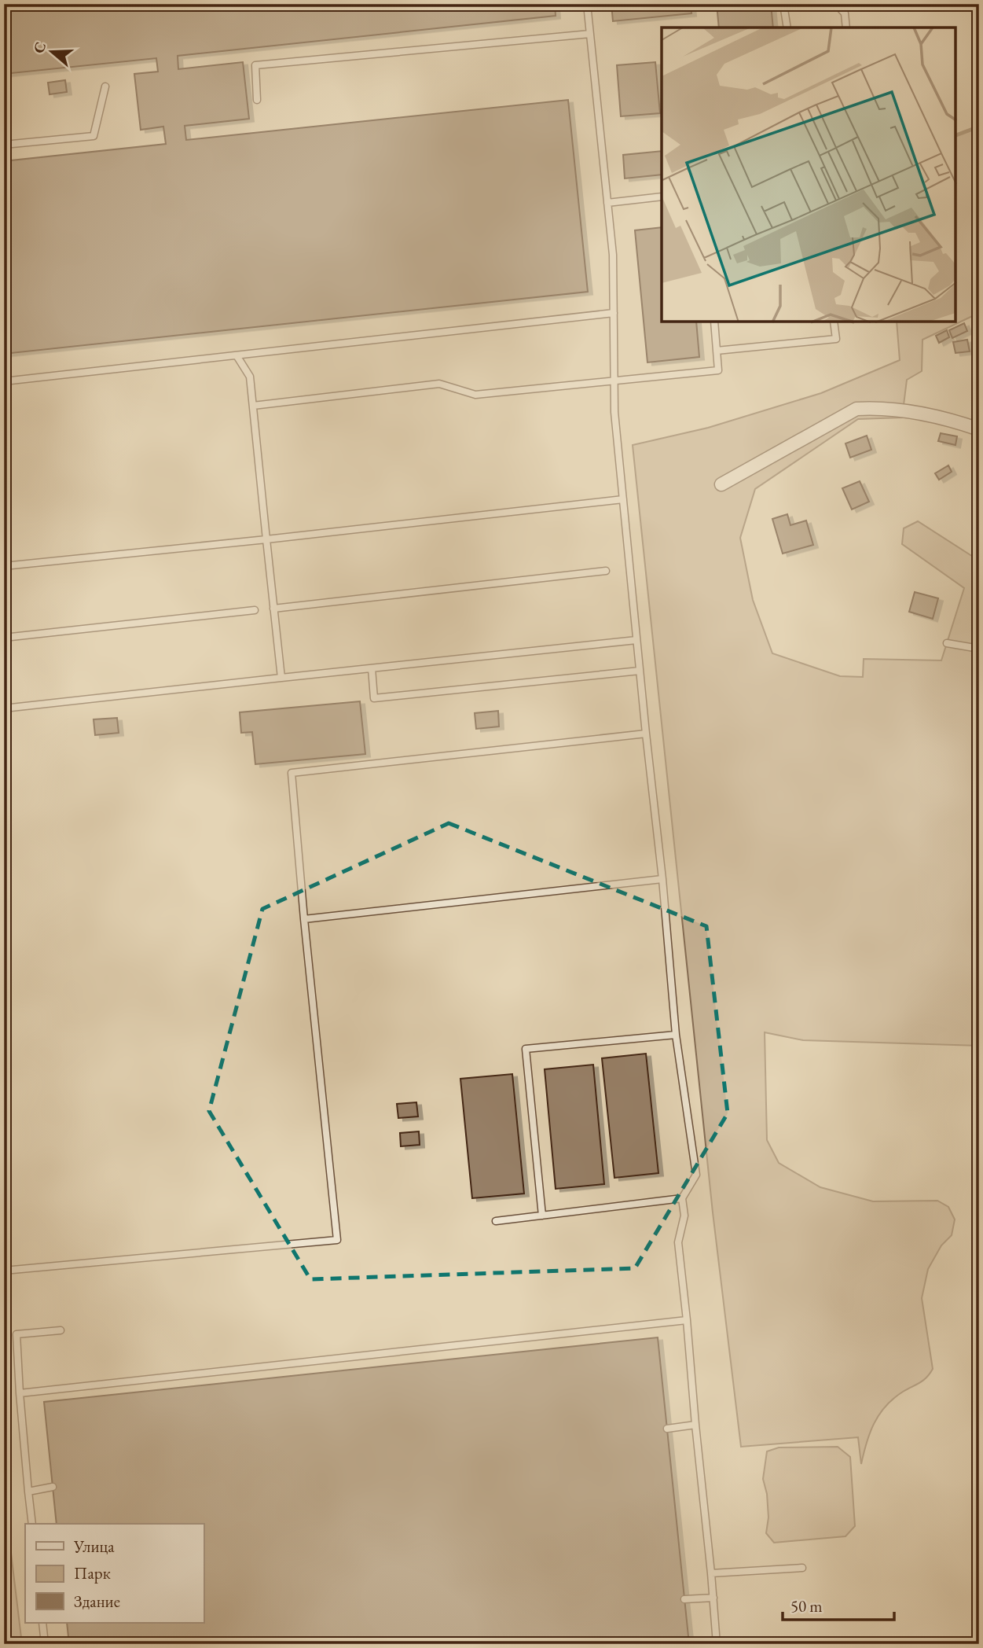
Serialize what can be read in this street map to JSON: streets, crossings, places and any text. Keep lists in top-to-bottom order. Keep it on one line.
{"legend":["Улица","Парк","Здание"],"scale_bar":"50 m","north":"left"}
